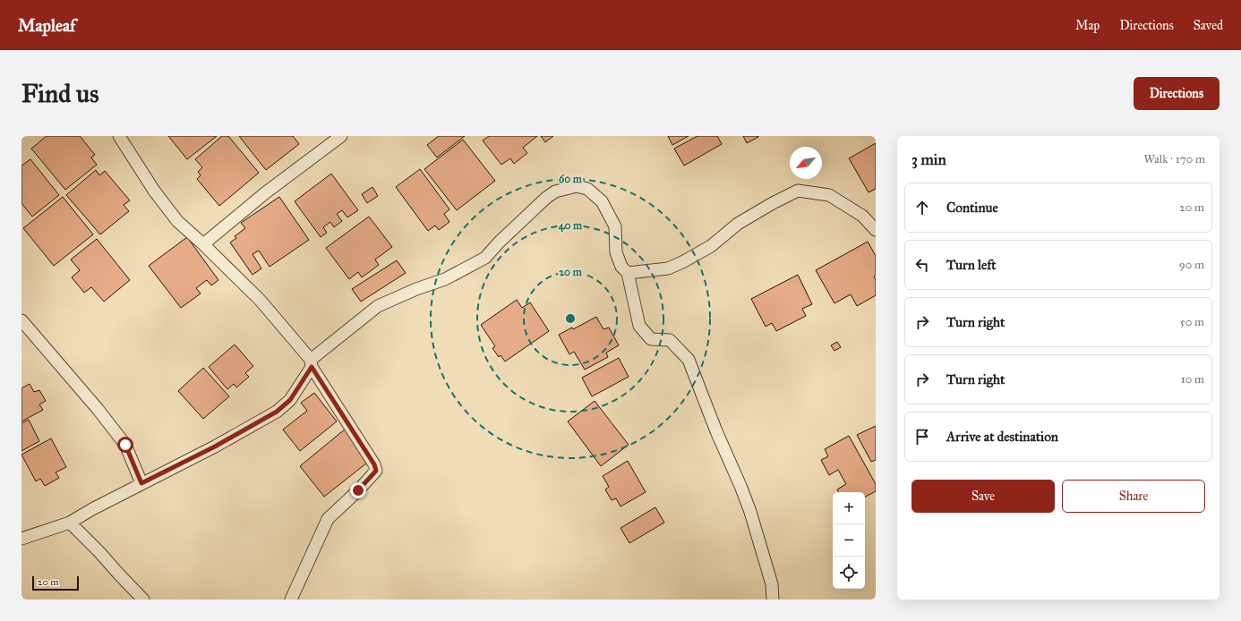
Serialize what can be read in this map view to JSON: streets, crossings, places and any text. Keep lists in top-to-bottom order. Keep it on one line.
{"scale_bar":"20 m","north":"bottom left","page":{"header":"Mapleaf","nav":["Map","Directions","Saved"],"buttons":["Directions",["Save","Share"]],"title":"Find us","heading":["3 min","Walk · 170 m"],"list":[["Continue","20 m"],["Turn left","90 m"],["Turn right","50 m"],["Turn right","10 m"],"Arrive at destination"],"map_buttons":["+","−"],"scale":"20 m"},"rings":["60 m","40 m","20 m"]}
